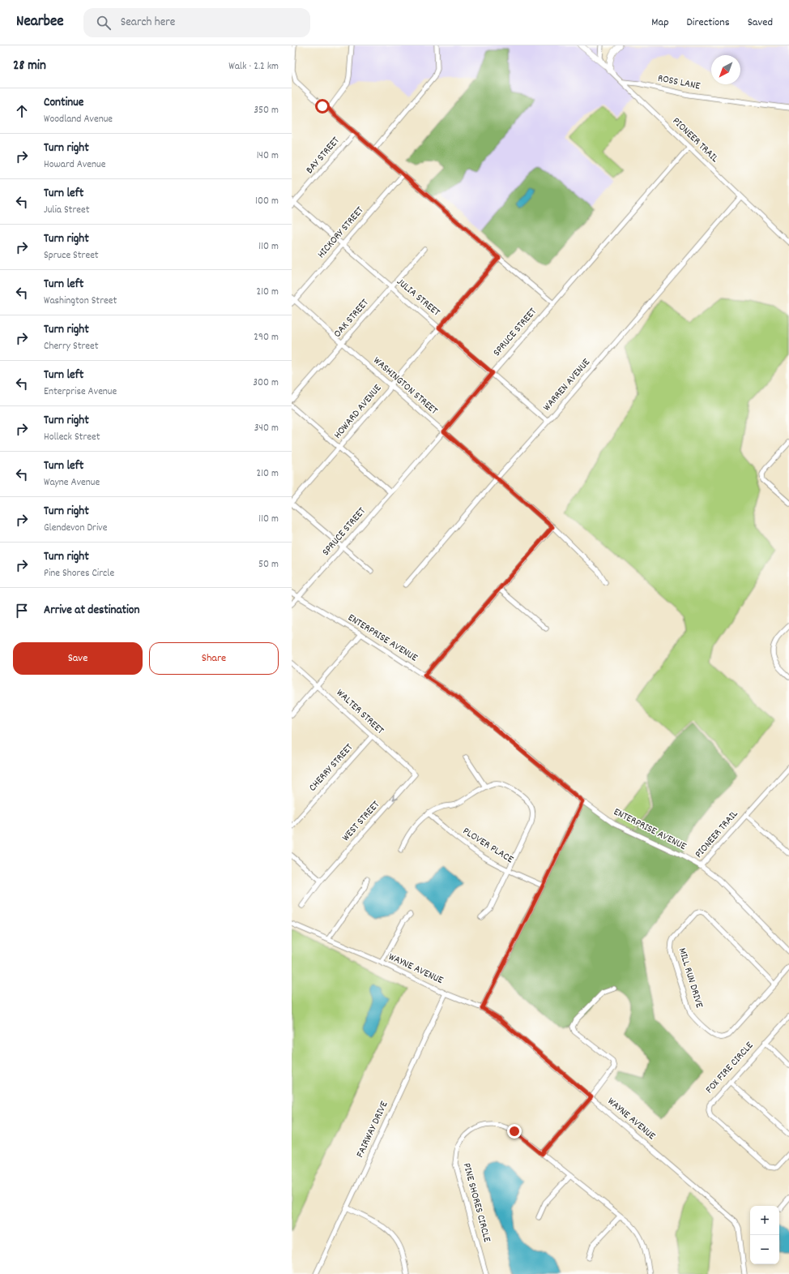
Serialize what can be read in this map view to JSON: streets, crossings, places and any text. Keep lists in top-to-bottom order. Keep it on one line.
{"streets":{"street":["ROSS LANE","PIONEER TRAIL","BAY STREET","HICKORY STREET","JULIA STREET","OAK STREET","SPRUCE STREET","WARREN AVENUE","WASHINGTON STREET","HOWARD AVENUE","ENTERPRISE AVENUE","WALTER STREET","CHERRY STREET","WEST STREET","PLOVER PLACE","WAYNE AVENUE","MILL RUN DRIVE","FOX FIRE CIRCLE","FAIRWAY DRIVE","PINE SHORES CIRCLE"]},"crossings":[["ROSS LANE","PIONEER TRAIL"],["PIONEER TRAIL","SPRUCE STREET"],["PIONEER TRAIL","WARREN AVENUE"],["PIONEER TRAIL","ENTERPRISE AVENUE"],["BAY STREET","JULIA STREET"],["HICKORY STREET","JULIA STREET"],["HICKORY STREET","WASHINGTON STREET"],["JULIA STREET","OAK STREET"],["JULIA STREET","SPRUCE STREET"],["JULIA STREET","WARREN AVENUE"],["JULIA STREET","HOWARD AVENUE"],["OAK STREET","WASHINGTON STREET"],["SPRUCE STREET","WASHINGTON STREET"],["SPRUCE STREET","ENTERPRISE AVENUE"],["WARREN AVENUE","WASHINGTON STREET"],["WASHINGTON STREET","HOWARD AVENUE"],["WALTER STREET","CHERRY STREET"],["WALTER STREET","WEST STREET"],["WAYNE AVENUE","FAIRWAY DRIVE"]],"north":"bottom left","page":{"header":"Nearbee","search":"Search here","nav":["Map","Directions","Saved"],"heading":["28 min","Walk · 2.2 km"],"list":[["Continue","Woodland Avenue","350 m"],["Turn right","Howard Avenue","140 m"],["Turn left","Julia Street","100 m"],["Turn right","Spruce Street","110 m"],["Turn left","Washington Street","210 m"],["Turn right","Cherry Street","290 m"],["Turn left","Enterprise Avenue","300 m"],["Turn right","Holleck Street","340 m"],["Turn left","Wayne Avenue","210 m"],["Turn right","Glendevon Drive","110 m"],["Turn right","Pine Shores Circle","50 m"],"Arrive at destination"],"buttons":["Save","Share"],"map_buttons":["+","−"]}}
